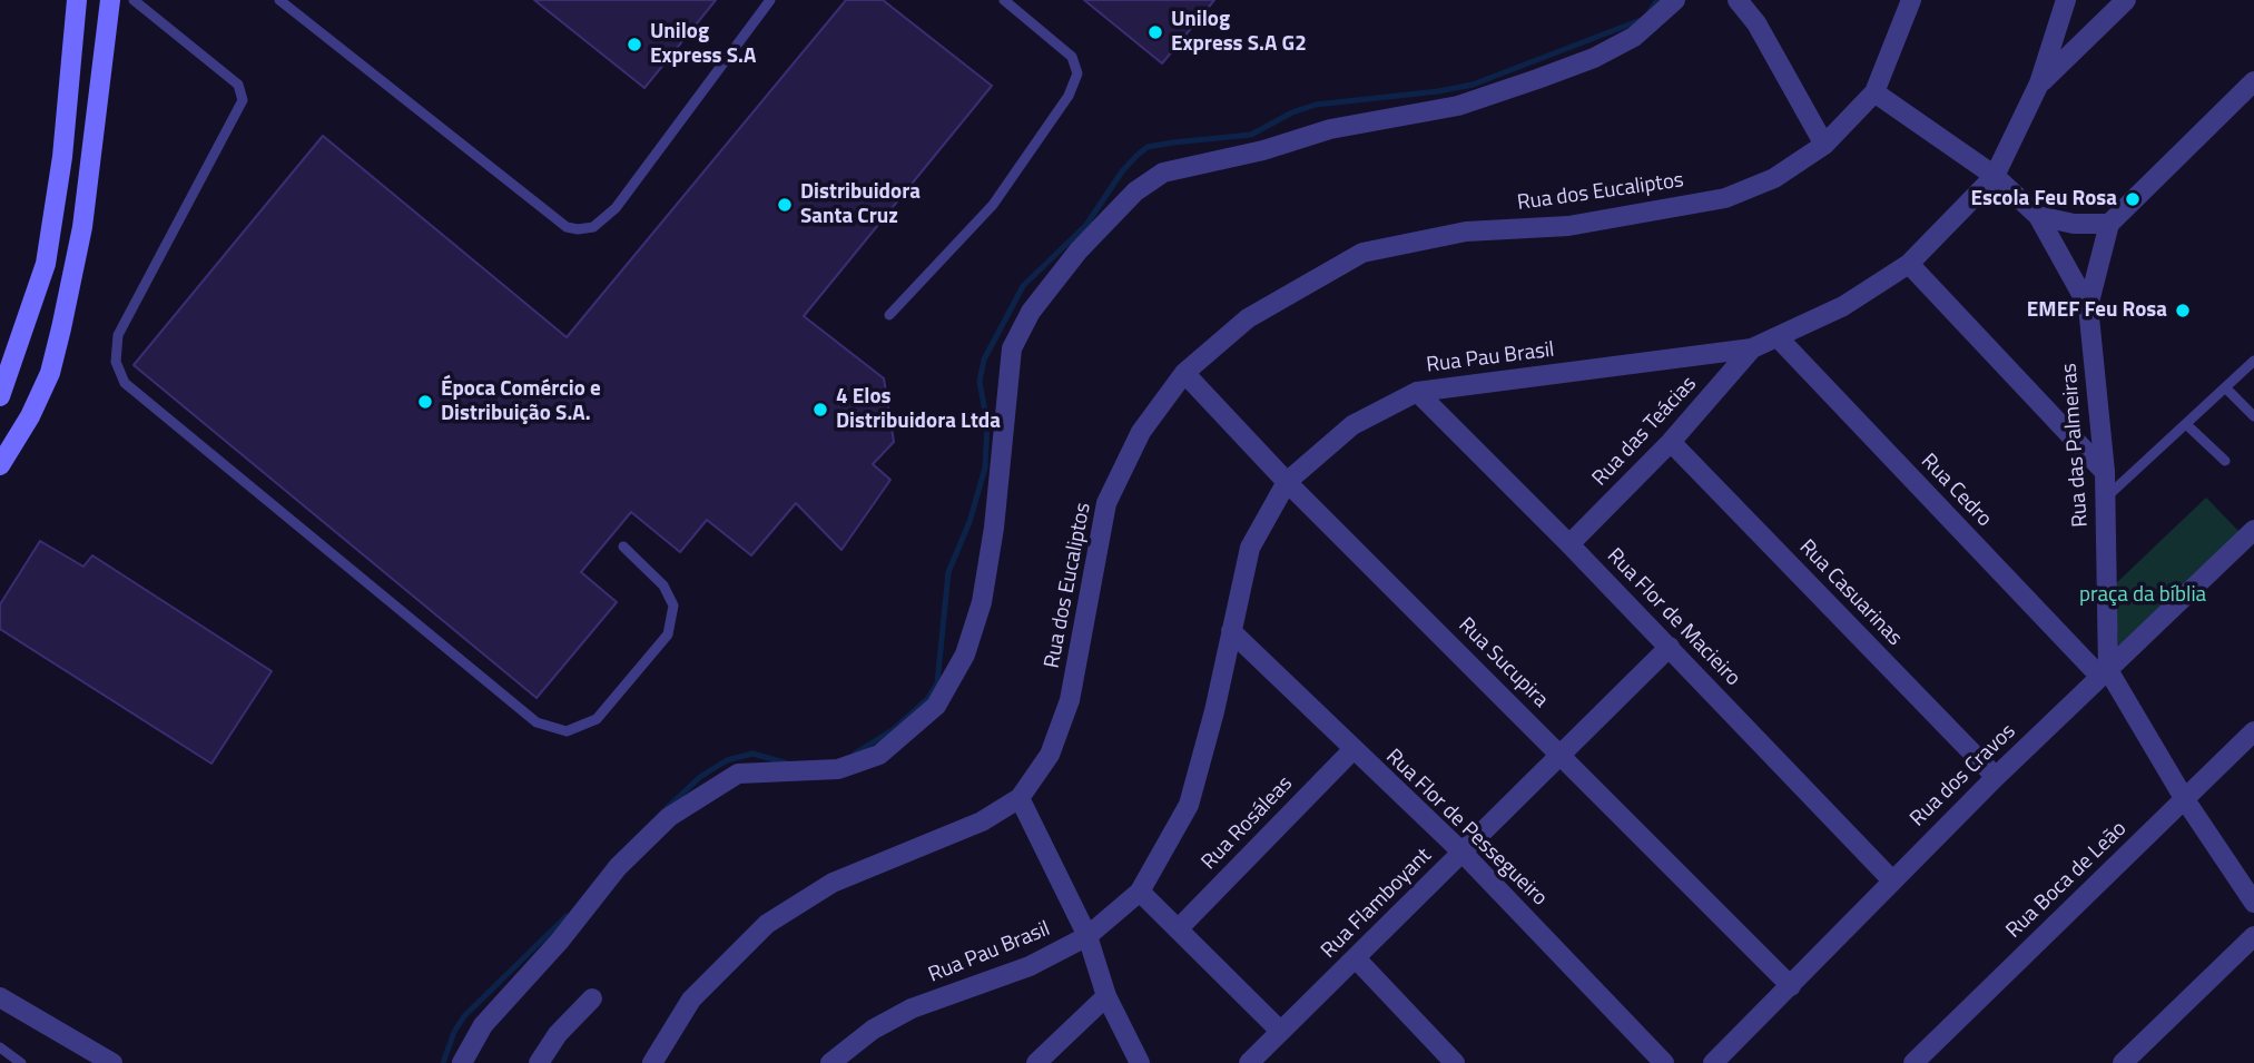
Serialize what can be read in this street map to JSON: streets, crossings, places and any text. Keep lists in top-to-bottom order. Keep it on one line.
{"streets":{"street":["Rua dos Eucaliptos","Rua Pau Brasil","Rua das Teácias","Rua das Palmeiras","Rua Cedro","Rua Casuarinas","Rua Flor de Macieiro","Rua Sucupira","Rua dos Cravos","Rua Rosáleas","Rua Flor de Pessegueiro","Rua Boca de Leão","Rua Flamboyant"]},"crossings":[["Rua dos Eucaliptos","Rua Sucupira"],["Rua Pau Brasil","Rua das Teácias"],["Rua Pau Brasil","Rua Cedro"],["Rua Pau Brasil","Rua Flor de Macieiro"],["Rua Pau Brasil","Rua Sucupira"],["Rua Pau Brasil","Rua Flor de Pessegueiro"],["Rua das Teácias","Rua Casuarinas"],["Rua das Teácias","Rua Flor de Macieiro"],["Rua das Palmeiras","Rua Cedro"],["Rua das Palmeiras","Rua dos Cravos"],["Rua das Palmeiras","Rua Boca de Leão"],["Rua Cedro","Rua dos Cravos"],["Rua Casuarinas","Rua dos Cravos"],["Rua Flor de Macieiro","Rua dos Cravos"],["Rua Flor de Macieiro","Rua Flamboyant"],["Rua Sucupira","Rua dos Cravos"],["Rua Sucupira","Rua Flamboyant"],["Rua Rosáleas","Rua Flor de Pessegueiro"],["Rua Flor de Pessegueiro","Rua Flamboyant"]],"parks":["praça da bíblia"],"places":["Unilog Express S.A G2","Unilog Express S.A","Escola Feu Rosa","Distribuidora Santa Cruz","EMEF Feu Rosa","Época Comércio e Distribuição S.A.","4 Elos Distribuidora Ltda"]}
